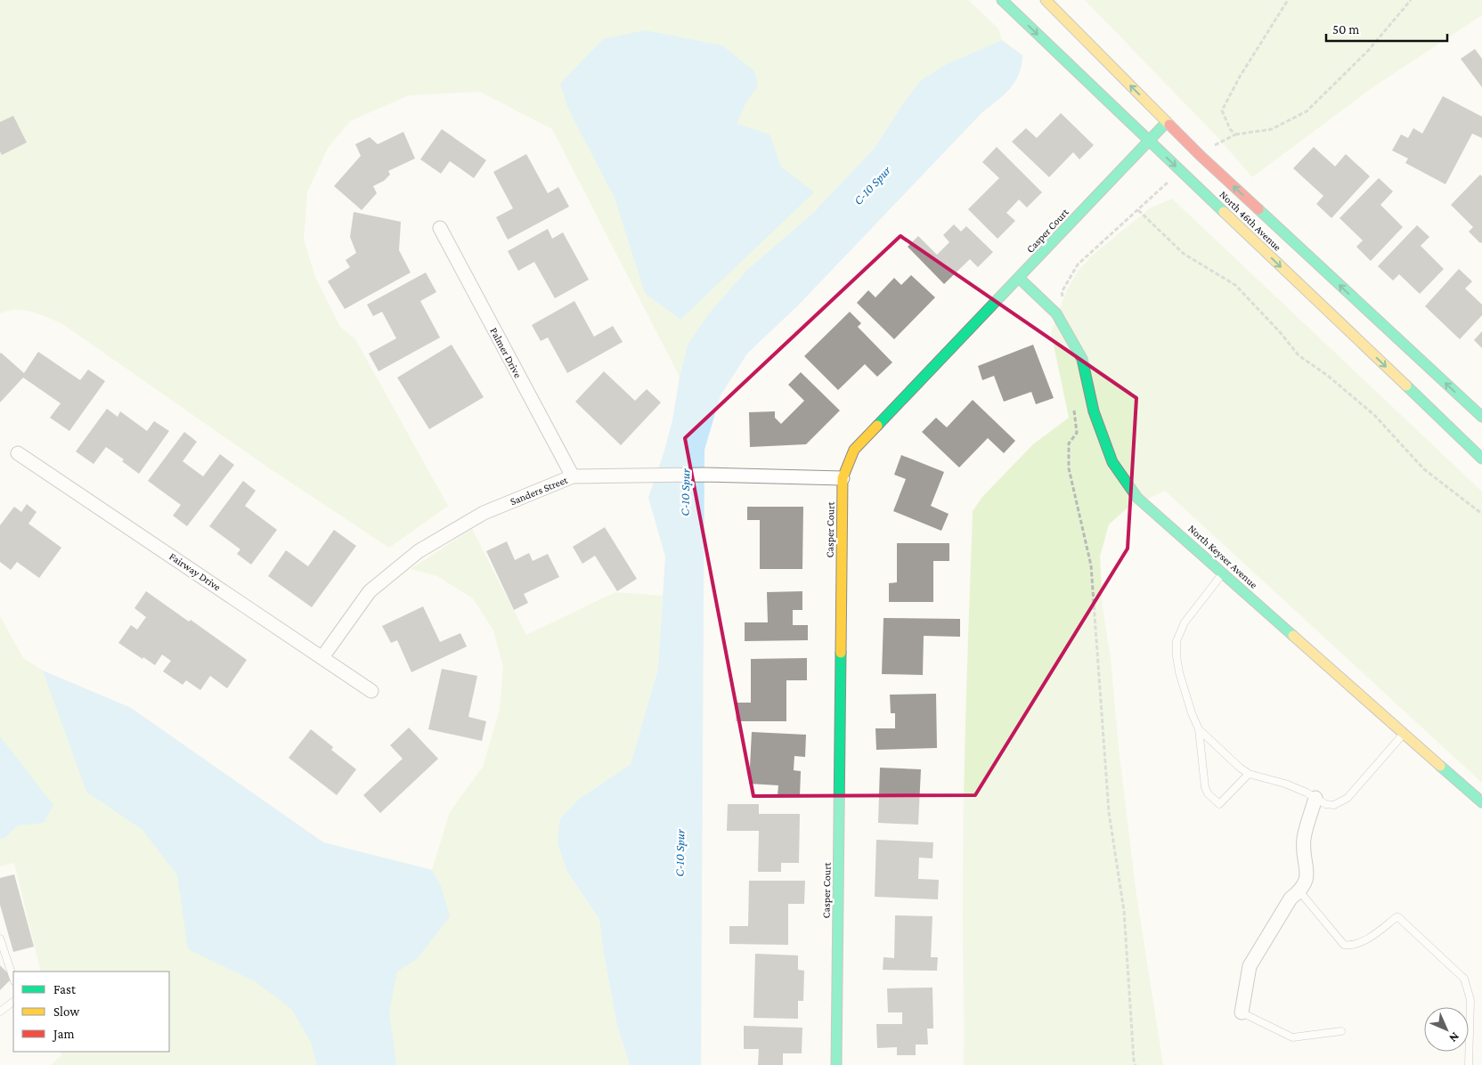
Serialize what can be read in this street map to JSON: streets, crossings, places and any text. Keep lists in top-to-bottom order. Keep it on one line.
{"streets":{"street":["North 46th Avenue","Casper Court","Palmer Drive","Sanders Street","North Keyser Avenue","Fairway Drive"]},"crossings":[["North 46th Avenue","Casper Court"],["Casper Court","Sanders Street"],["Casper Court","North Keyser Avenue"],["Palmer Drive","Sanders Street"],["Sanders Street","Fairway Drive"]],"water":["C-10 Spur"],"legend":["Fast","Slow","Jam"],"scale_bar":"50 m","north":"bottom right"}
